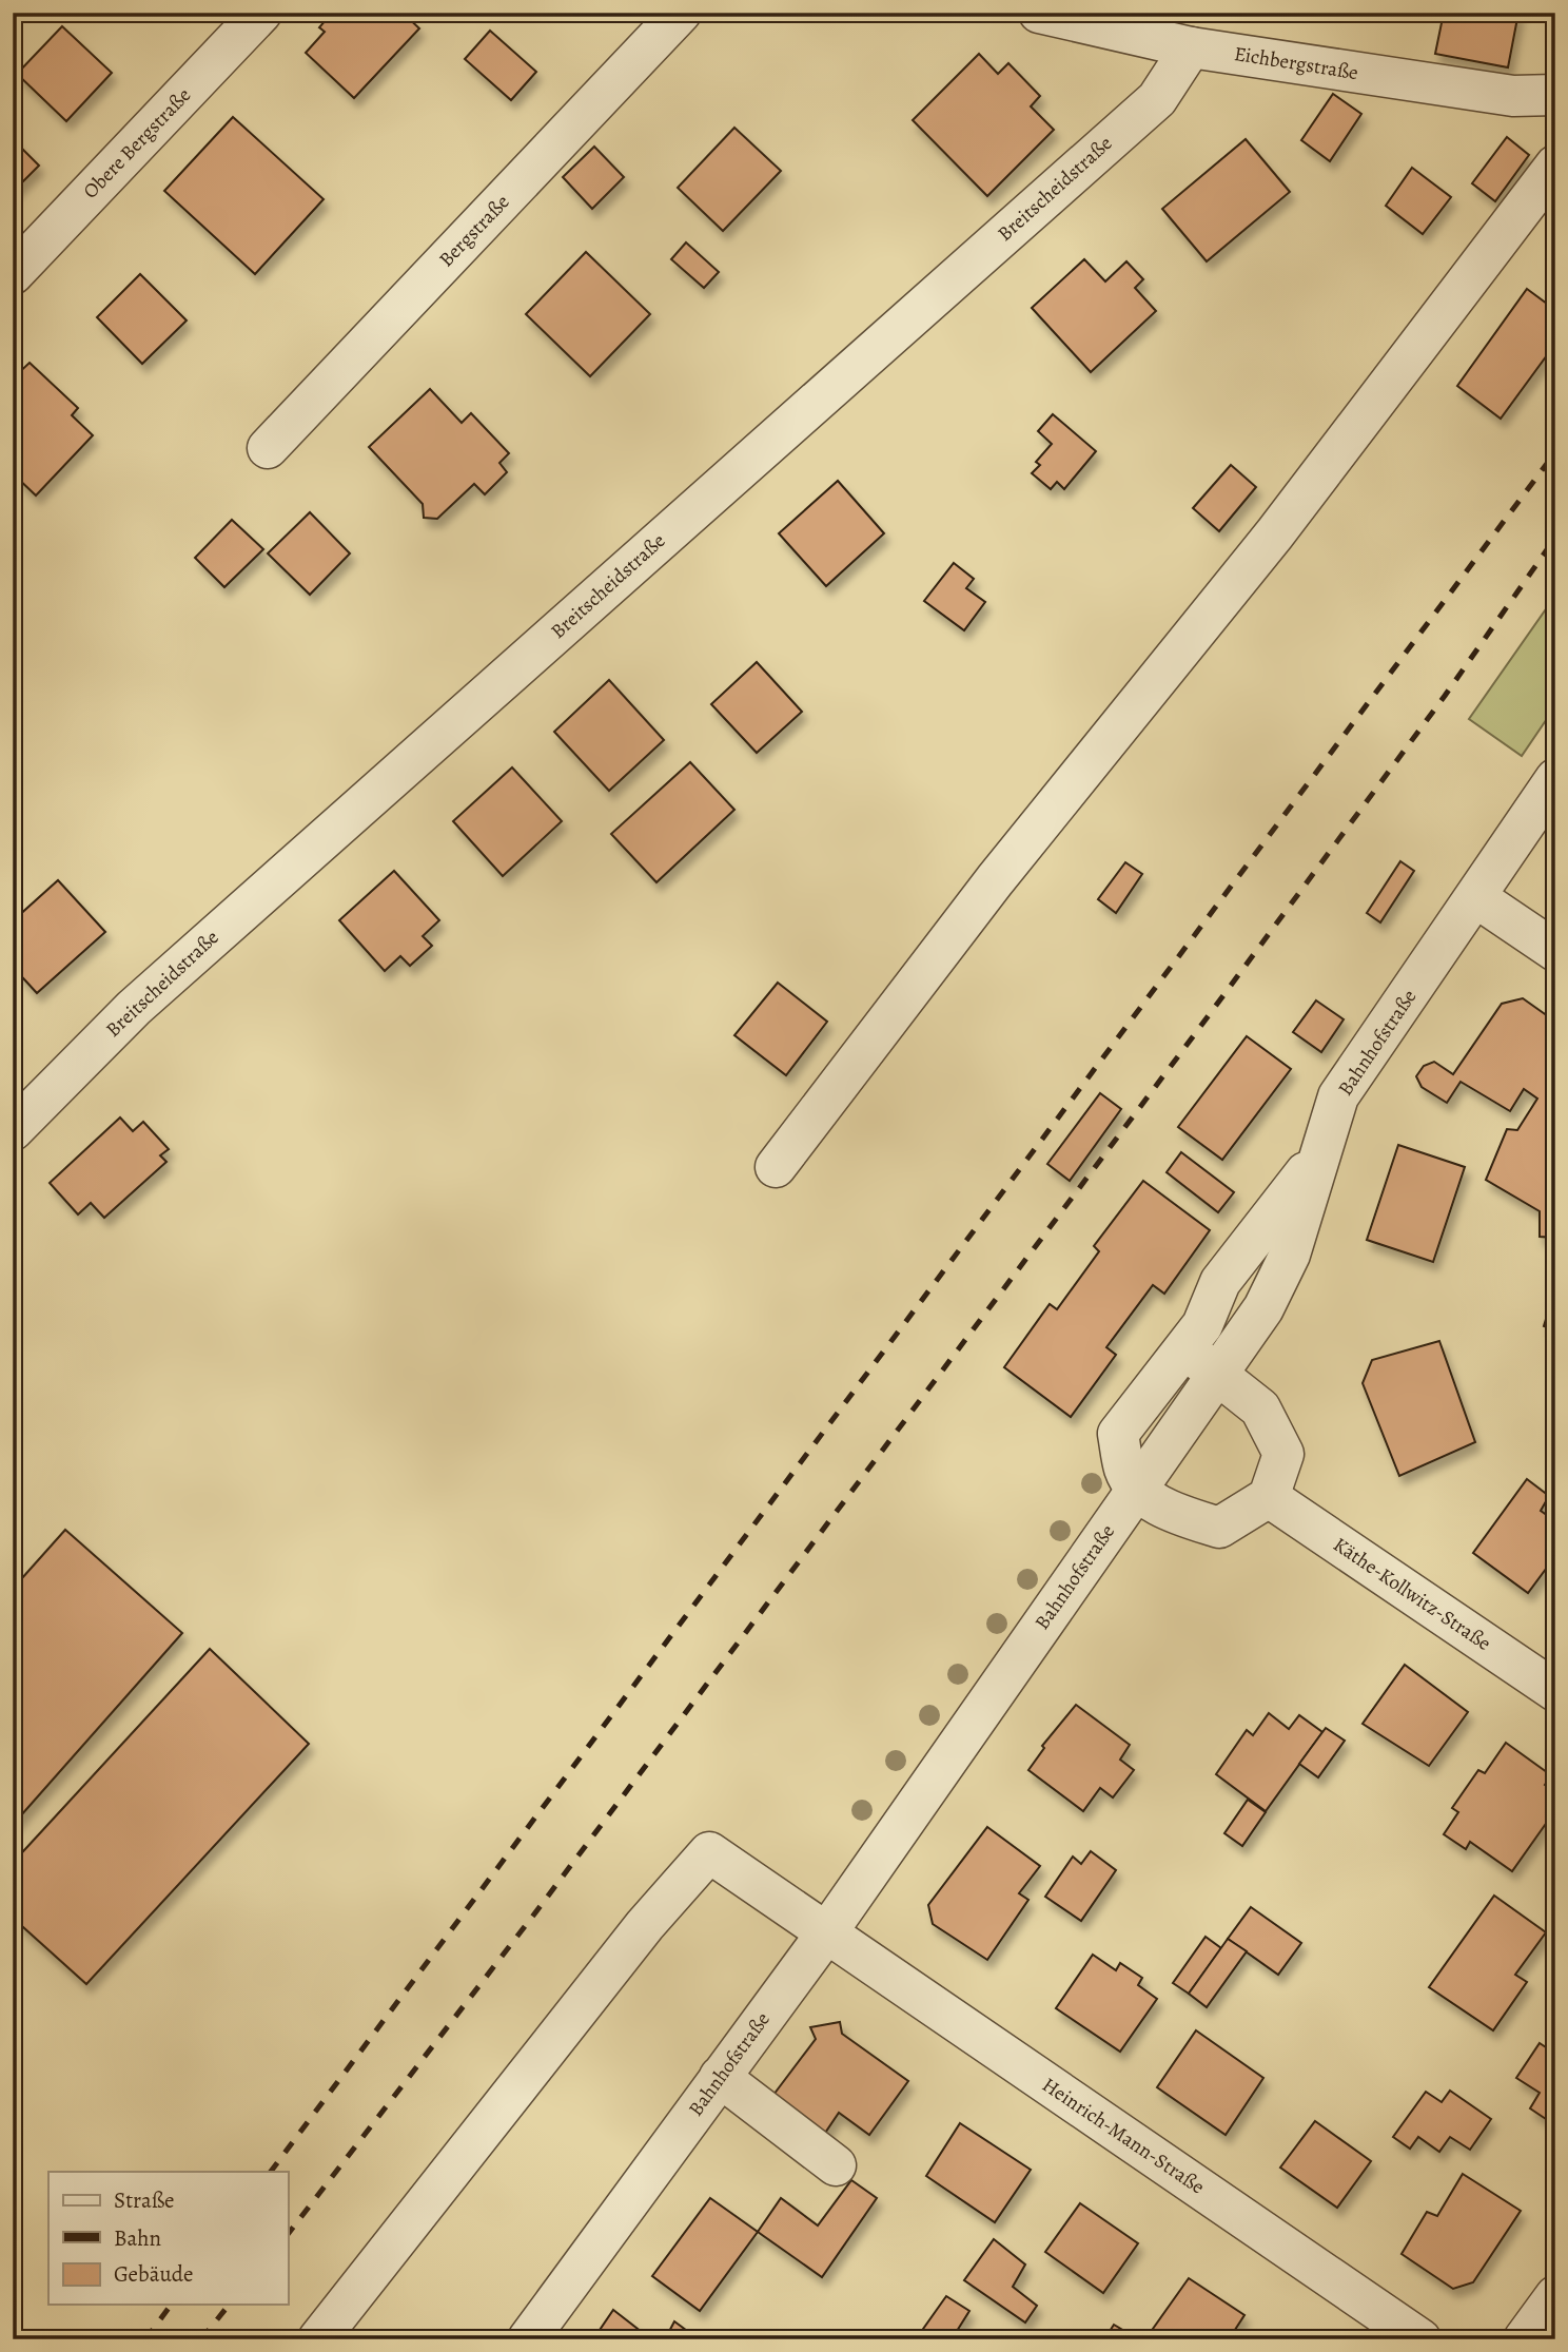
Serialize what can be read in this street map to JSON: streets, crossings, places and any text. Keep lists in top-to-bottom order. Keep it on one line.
{"streets":{"street":["Eichbergstraße","Obere Bergstraße","Breitscheidstraße","Bergstraße","Bahnhofstraße","Käthe-Kollwitz-Straße","Heinrich-Mann-Straße"]},"crossings":[["Eichbergstraße","Breitscheidstraße"],["Bahnhofstraße","Heinrich-Mann-Straße"]],"legend":["Straße","Bahn","Gebäude"]}
